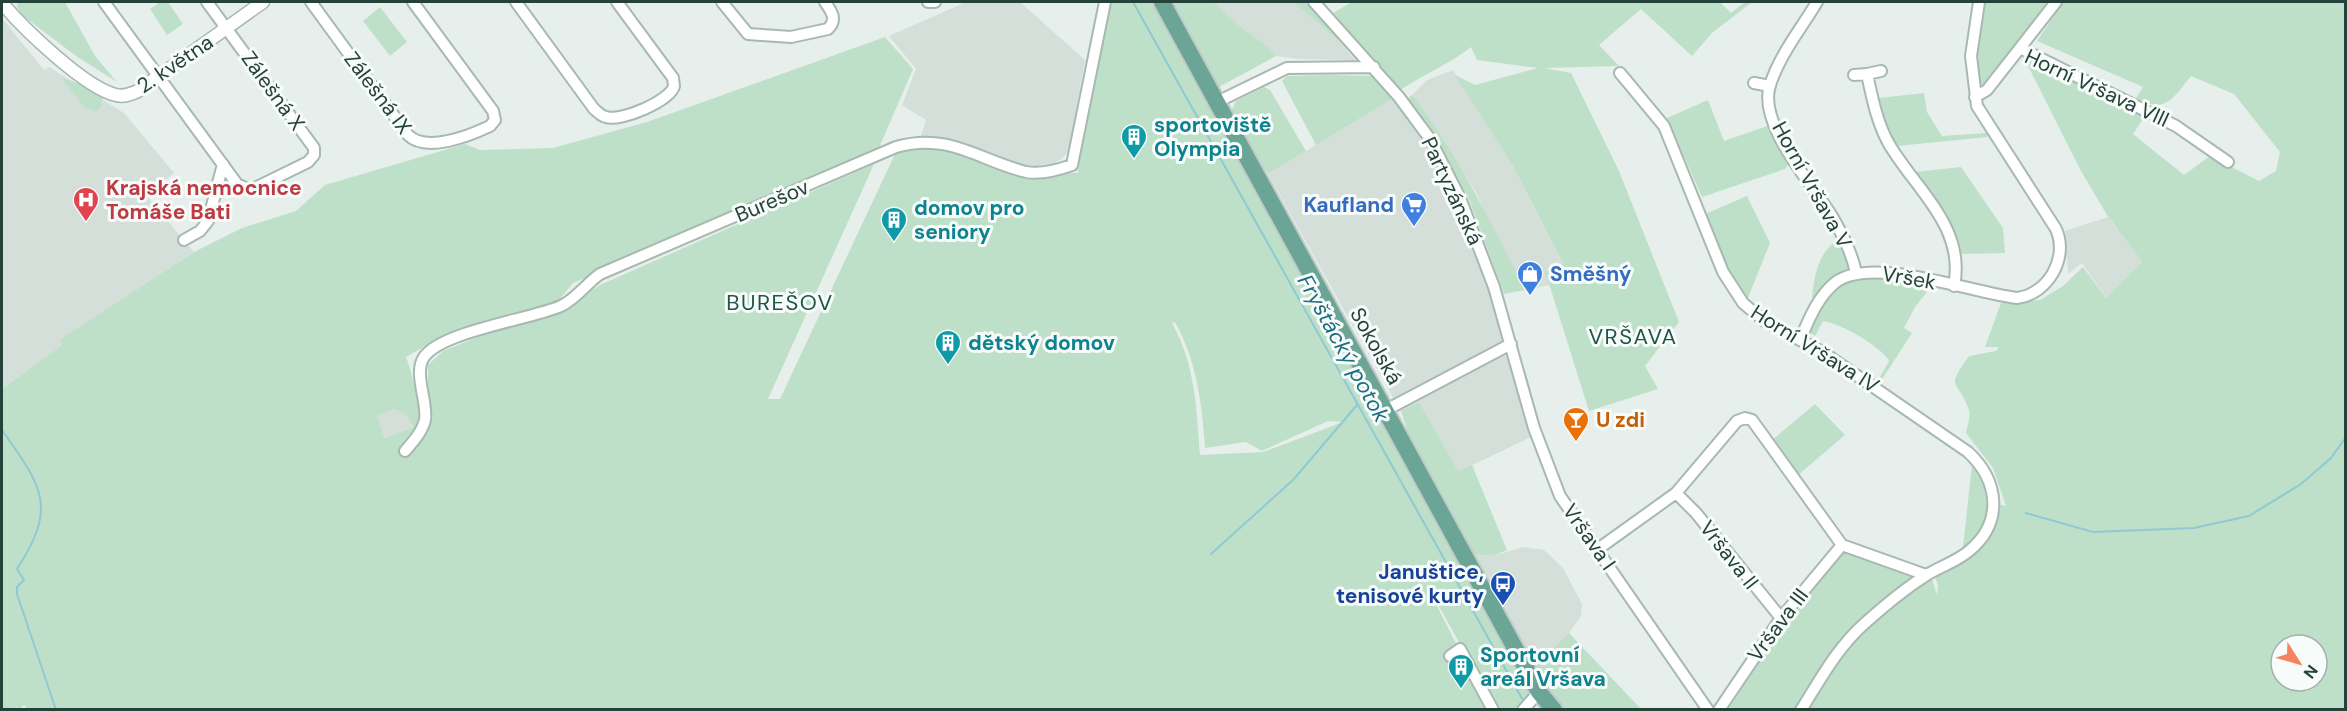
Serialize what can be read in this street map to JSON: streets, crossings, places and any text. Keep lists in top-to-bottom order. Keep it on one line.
{"streets":{"main road":["Sokolská"],"street":["2. května","Horní Vršava VIII","Zálešná X","Zálešná IX","Horní Vršava V","Partyzánská","Burešov","Vršek","Horní Vršava IV","Vršava I","Vršava II","Vršava III"]},"crossings":[["2. května","Zálešná X"],["Horní Vršava VIII","Vršek"],["Horní Vršava V","Vršek"],["Partyzánská","Vršava I"],["Vršek","Horní Vršava IV"],["Vršava II","Vršava III"]],"districts":["BUREŠOV","VRŠAVA"],"water":["Fryštácký potok"],"places":{"building":["sportoviště Olympia","domov pro seniory","dětský domov","Sportovní areál Vršava"],"hospital":["Krajská nemocnice Tomáše Bati"],"supermarket":["Kaufland"],"shop":["Směšný"],"bar":["U zdi"],"bus stop":["Januštice, tenisové kurty"]},"north":"bottom right"}
